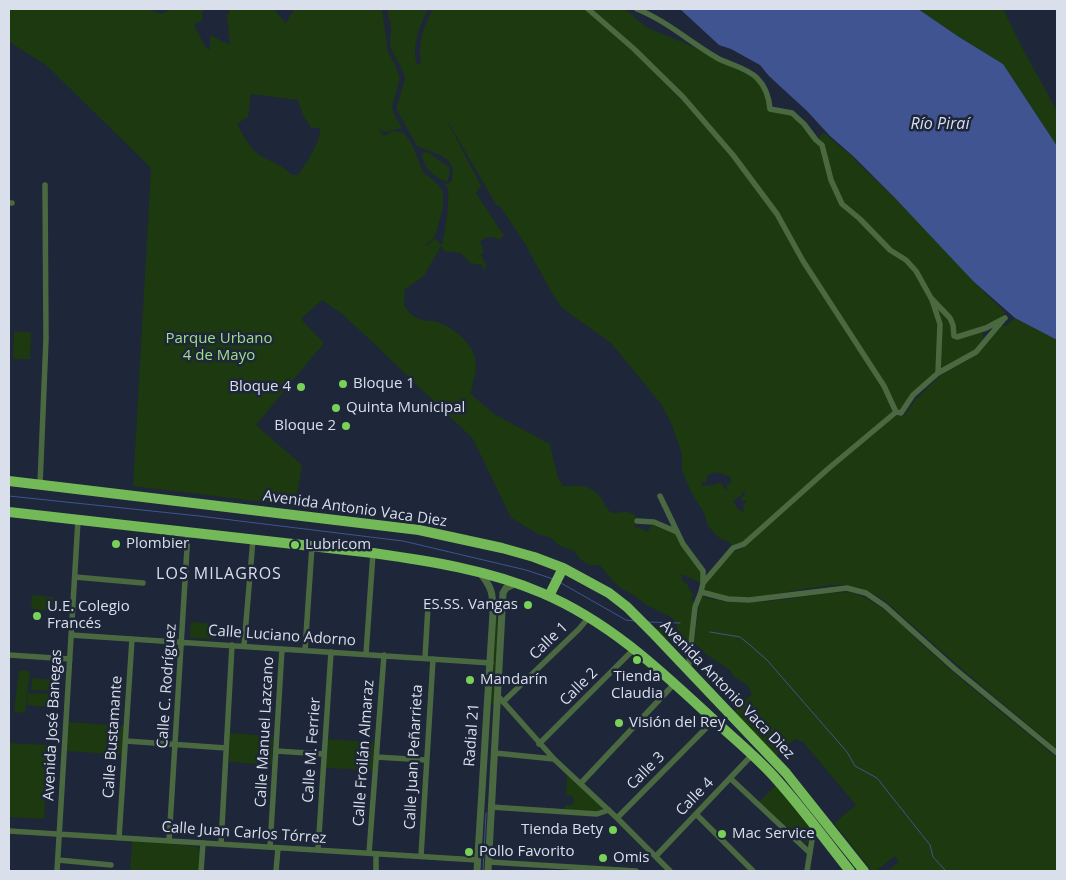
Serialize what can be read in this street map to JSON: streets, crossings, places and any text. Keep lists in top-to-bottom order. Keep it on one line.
{"streets":{"highway":["Avenida Antonio Vaca Diez"],"street":["Calle Luciano Adorno","Calle 1","Calle C. Rodríguez","Calle 2","Avenida José Banegas","Calle Manuel Lazcano","Radial 21","Calle Bustamante","Calle M. Ferrier","Calle Froilán Almaraz","Calle Juan Peñarrieta","Calle 3","Calle 4","Calle Juan Carlos Tórrez"]},"crossings":[["Avenida Antonio Vaca Diez","Calle 1"],["Avenida Antonio Vaca Diez","Calle C. Rodríguez"],["Avenida Antonio Vaca Diez","Calle 2"],["Avenida Antonio Vaca Diez","Avenida José Banegas"],["Avenida Antonio Vaca Diez","Radial 21"],["Avenida Antonio Vaca Diez","Calle 3"],["Avenida Antonio Vaca Diez","Calle 4"],["Calle Luciano Adorno","Calle C. Rodríguez"],["Calle Luciano Adorno","Avenida José Banegas"],["Calle Luciano Adorno","Calle Manuel Lazcano"],["Calle Luciano Adorno","Radial 21"],["Calle Luciano Adorno","Calle Bustamante"],["Calle Luciano Adorno","Calle M. Ferrier"],["Calle Luciano Adorno","Calle Froilán Almaraz"],["Calle Luciano Adorno","Calle Juan Peñarrieta"],["Calle 1","Radial 21"],["Calle C. Rodríguez","Calle Juan Carlos Tórrez"],["Avenida José Banegas","Calle Juan Carlos Tórrez"],["Calle Manuel Lazcano","Calle Juan Carlos Tórrez"],["Radial 21","Calle Juan Carlos Tórrez"],["Calle Bustamante","Calle Juan Carlos Tórrez"],["Calle M. Ferrier","Calle Juan Carlos Tórrez"],["Calle Froilán Almaraz","Calle Juan Carlos Tórrez"],["Calle Juan Peñarrieta","Calle Juan Carlos Tórrez"]],"districts":["LOS MILAGROS"],"water":["Río Piraí"],"parks":["Parque Urbano 4 de Mayo"],"places":["Bloque 1","Bloque 4","Quinta Municipal","Bloque 2","Plombier","Lubricom","ES.SS. Vangas","U.E. Colegio Francés","Tienda Claudia","Mandarín","Visión del Rey","Tienda Bety","Mac Service","Pollo Favorito","Omis"]}
